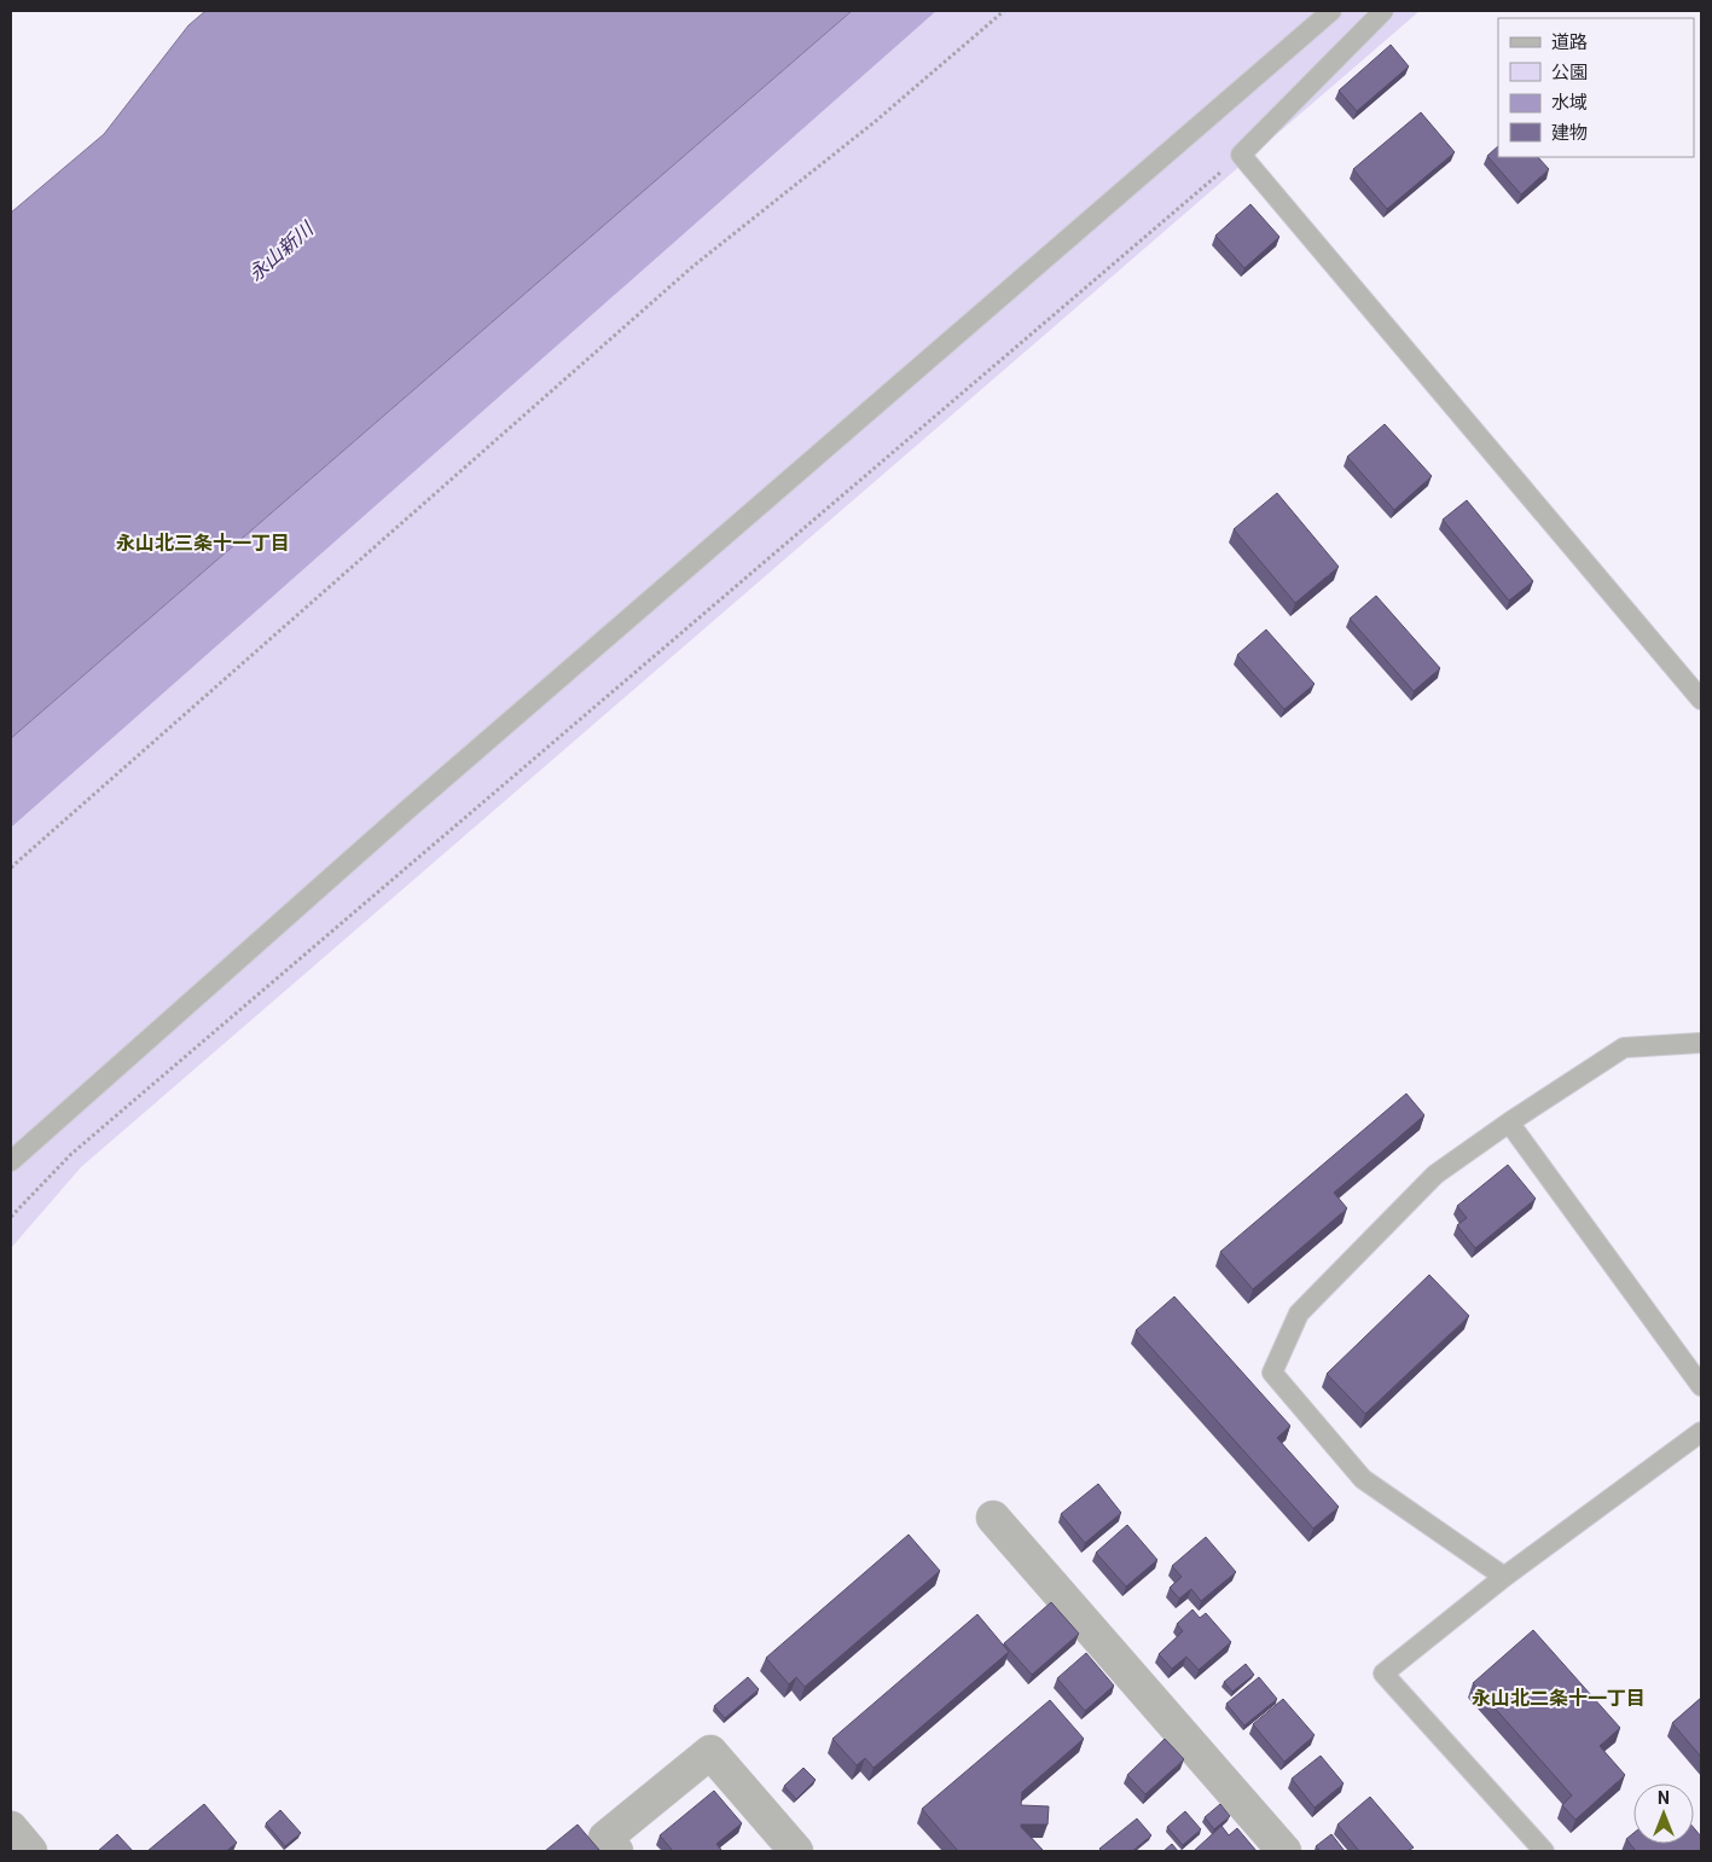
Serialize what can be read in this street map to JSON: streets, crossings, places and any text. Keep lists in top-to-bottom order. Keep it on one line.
{"districts":["永山北三条十一丁目","永山北二条十一丁目"],"water":["永山新川"],"legend":["道路","公園","水域","建物"],"north":"top"}
